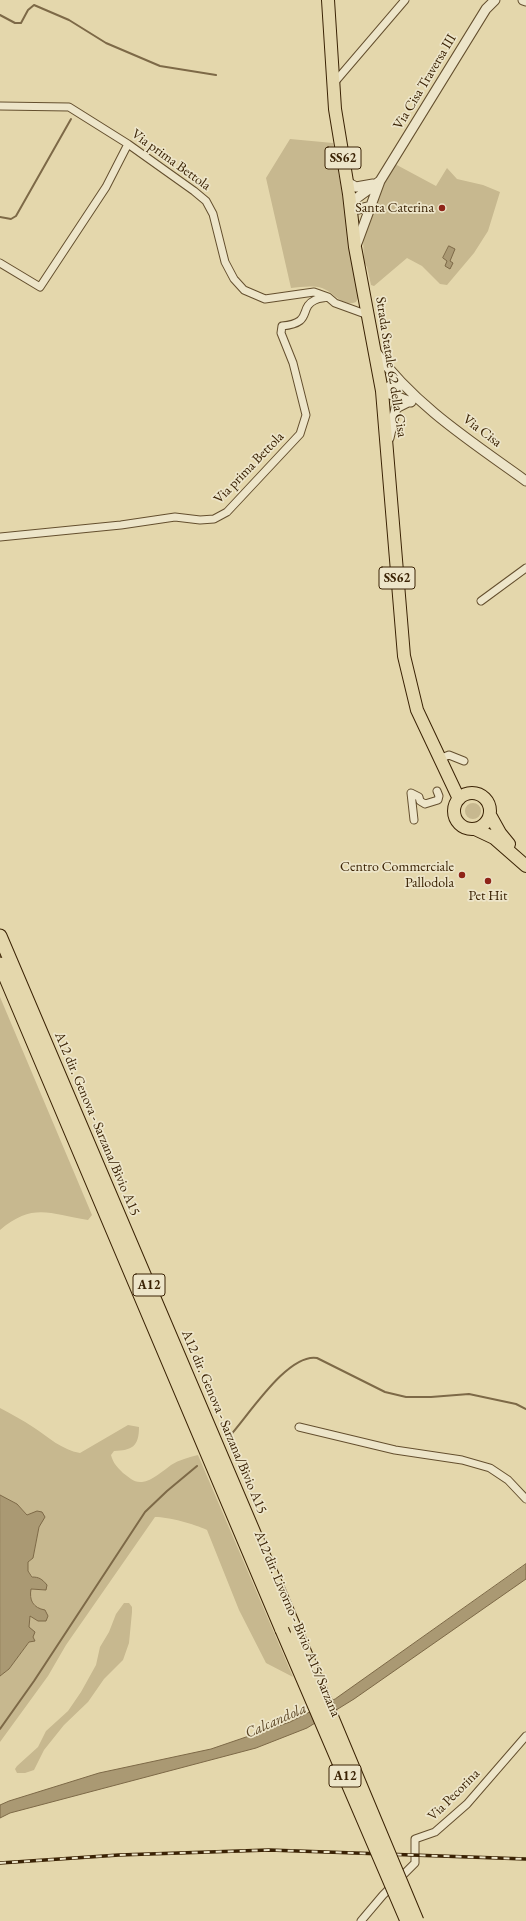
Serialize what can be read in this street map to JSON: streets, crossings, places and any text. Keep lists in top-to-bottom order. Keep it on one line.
{"streets":{"highway":["A12 dir. Genova - Sarzana/Bivio A15","A12","A12 dir. Livorno - Bivio A15/Sarzana"],"main road":["SS62","Strada Statale 62 della Cisa"],"street":["Via Cisa Traversa III","Via prima Bettola","Via Cisa","Via Pecorina"]},"crossings":[["Strada Statale 62 della Cisa","Via Cisa"]],"water":["Calcandola"],"places":["Santa Caterina","Centro Commerciale Pallodola","Pet Hit"]}
